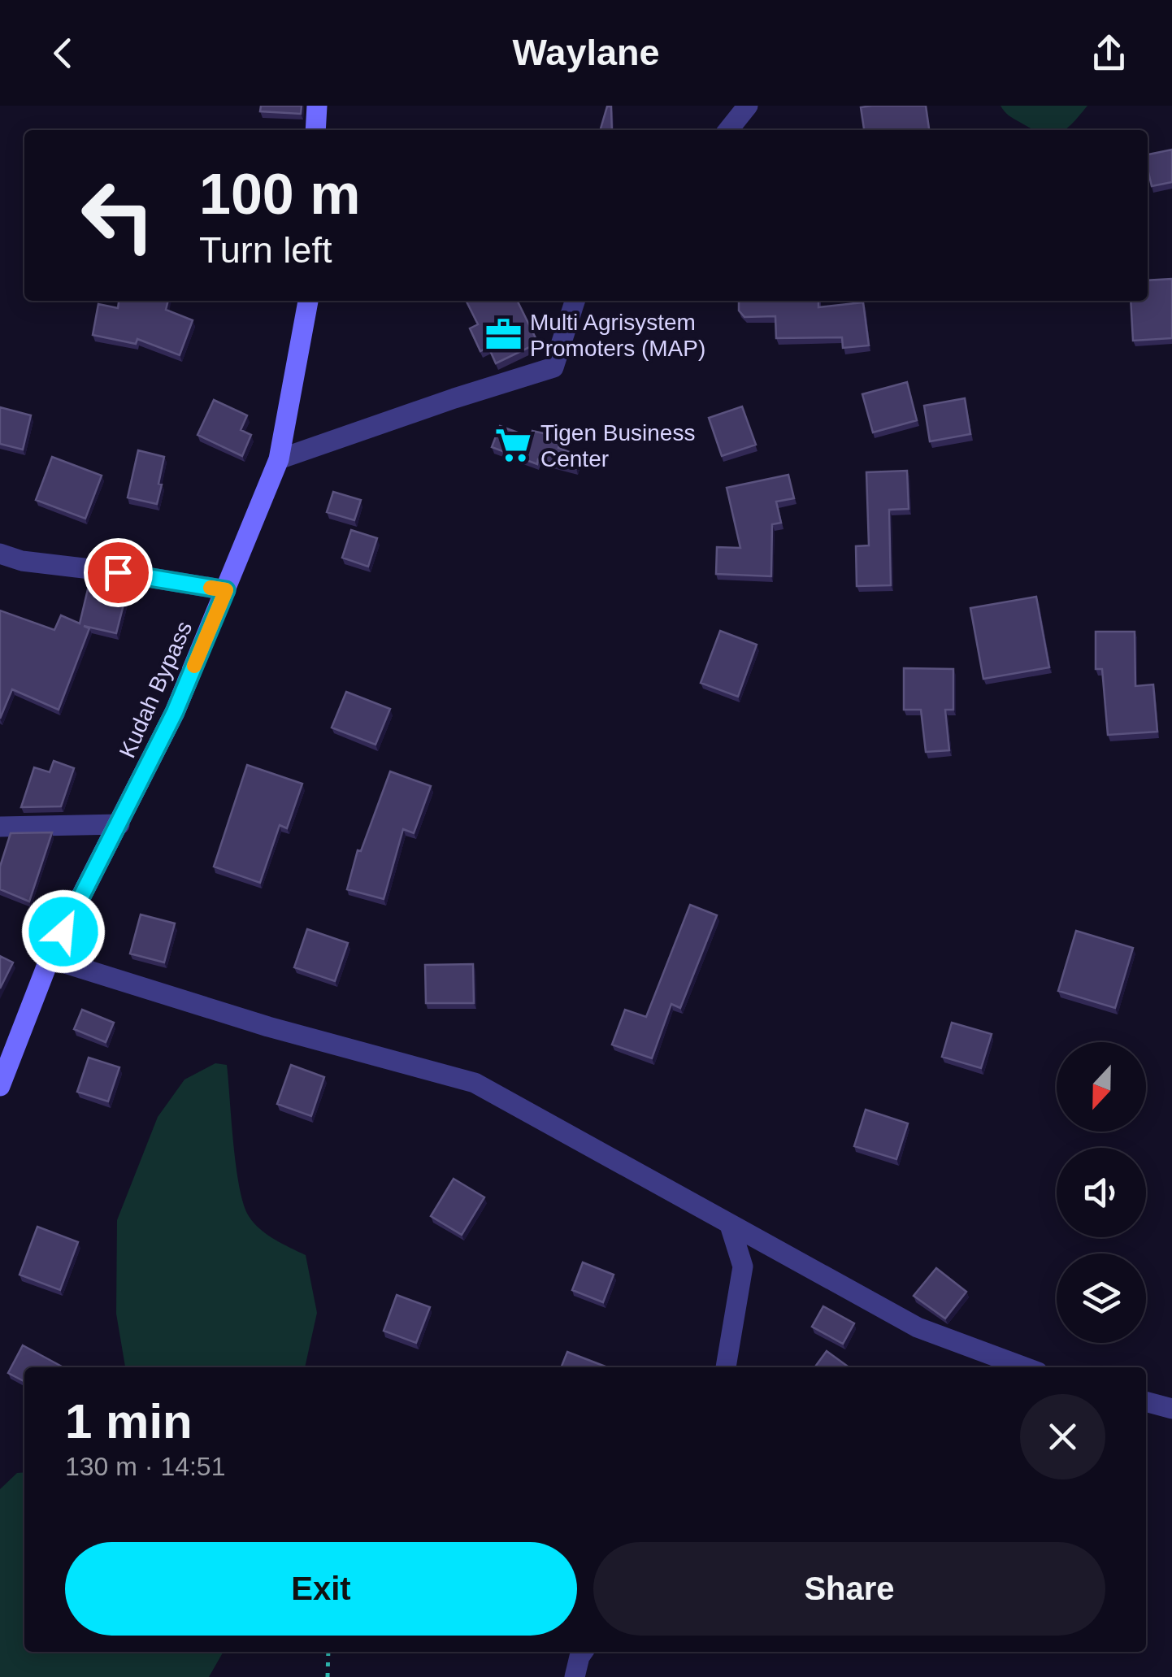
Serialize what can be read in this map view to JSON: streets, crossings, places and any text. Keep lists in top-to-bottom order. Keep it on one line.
{"streets":{"street":["Kudah Bypass"]},"places":{"office":["Multi Agrisystem Promoters (MAP)"],"supermarket":["Tigen Business Center"]},"north":"bottom","page":{"header":"Waylane","turn":["100 m","Turn left"],"heading":["1 min","130 m · 14:51"],"buttons":["Exit","Share"]}}
